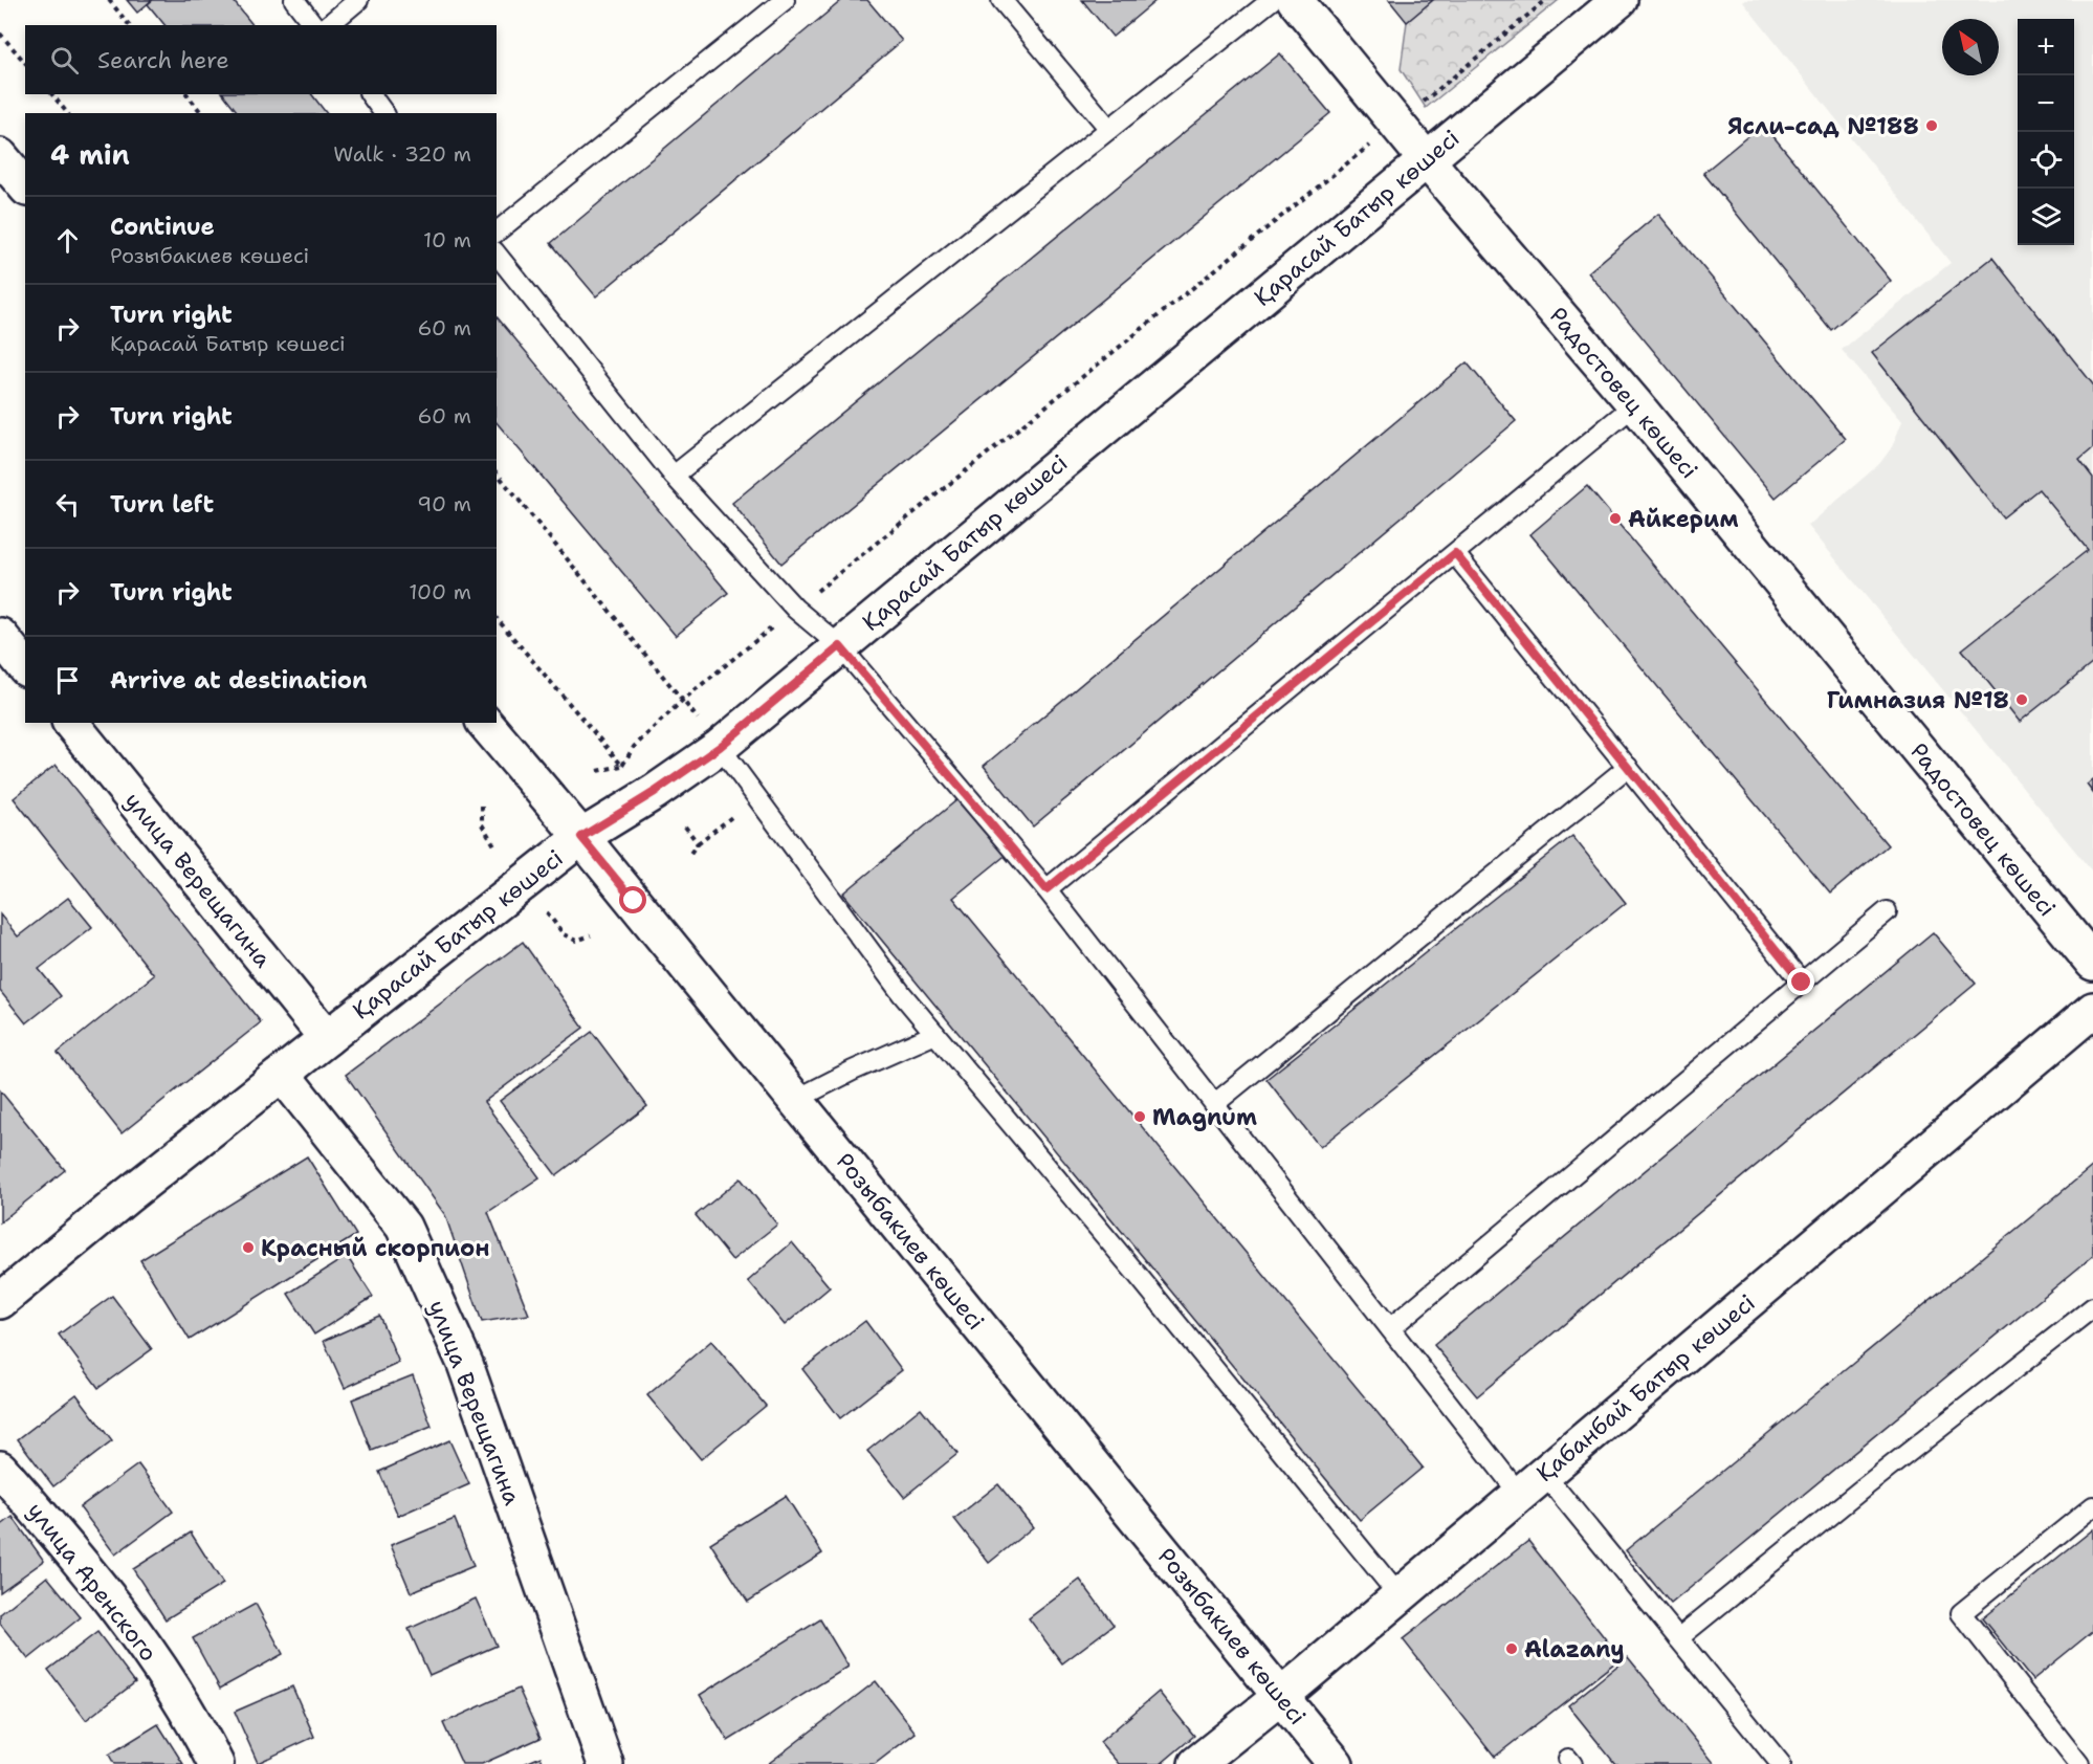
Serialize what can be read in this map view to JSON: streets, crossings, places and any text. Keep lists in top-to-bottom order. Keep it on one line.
{"streets":{"street":["Қарасай Батыр көшесі","Радостовец көшесі","улица Верещагина","Розыбакиев көшесі","Қабанбай Батыр көшесі","улица Аренского"]},"crossings":[["Қарасай Батыр көшесі","Радостовец көшесі"],["Қарасай Батыр көшесі","улица Верещагина"],["Қарасай Батыр көшесі","Розыбакиев көшесі"],["Розыбакиев көшесі","Қабанбай Батыр көшесі"]],"places":["Ясли-сад №188","Айкерим","Гимназия №18","Magnum","Красный скорпион","Alazany"],"north":"top left","page":{"map_buttons":["+","−"],"search":"Search here","heading":["4 min","Walk · 320 m"],"list":[["Continue","Розыбакиев көшесі","10 m"],["Turn right","Қарасай Батыр көшесі","60 m"],["Turn right","60 m"],["Turn left","90 m"],["Turn right","100 m"],"Arrive at destination"]}}
